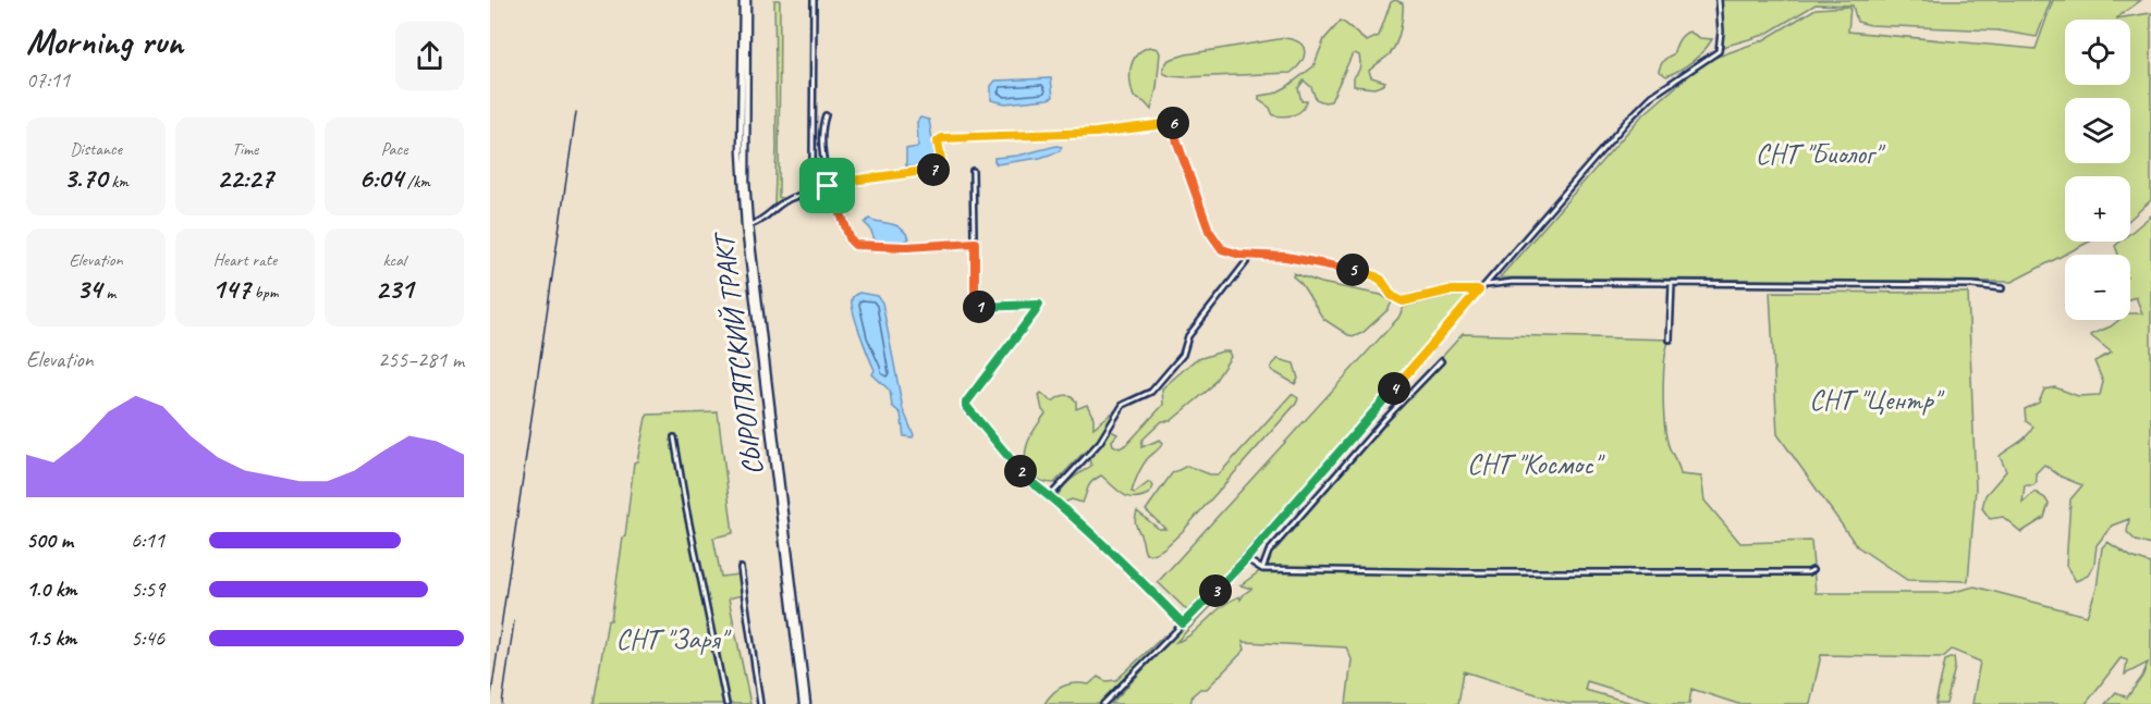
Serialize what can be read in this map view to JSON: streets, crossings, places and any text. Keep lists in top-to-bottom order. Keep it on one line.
{"streets":{"main road":["СЫРОПЯТСКИЙ ТРАКТ"]},"parks":["СНТ \"Биолог\"","СНТ \"Центр\"","СНТ \"Космос\"","СНТ \"Заря\""],"page":{"heading":["Morning run","07:11"],"map_buttons":["+","−"],"pins":["6","7","5","1","4","2","3"],"stats":[["Distance","3.70 km"],["Time","22:27"],["Pace","6:04 /km"],["Elevation","34 m"],["Heart rate","147 bpm"],["kcal","231"]],"chart":["Elevation","255–281 m"],"list":[{"name":"500 m","note":"6:11"},{"name":"1.0 km","note":"5:59"},{"name":"1.5 km","note":"5:46"}]}}
